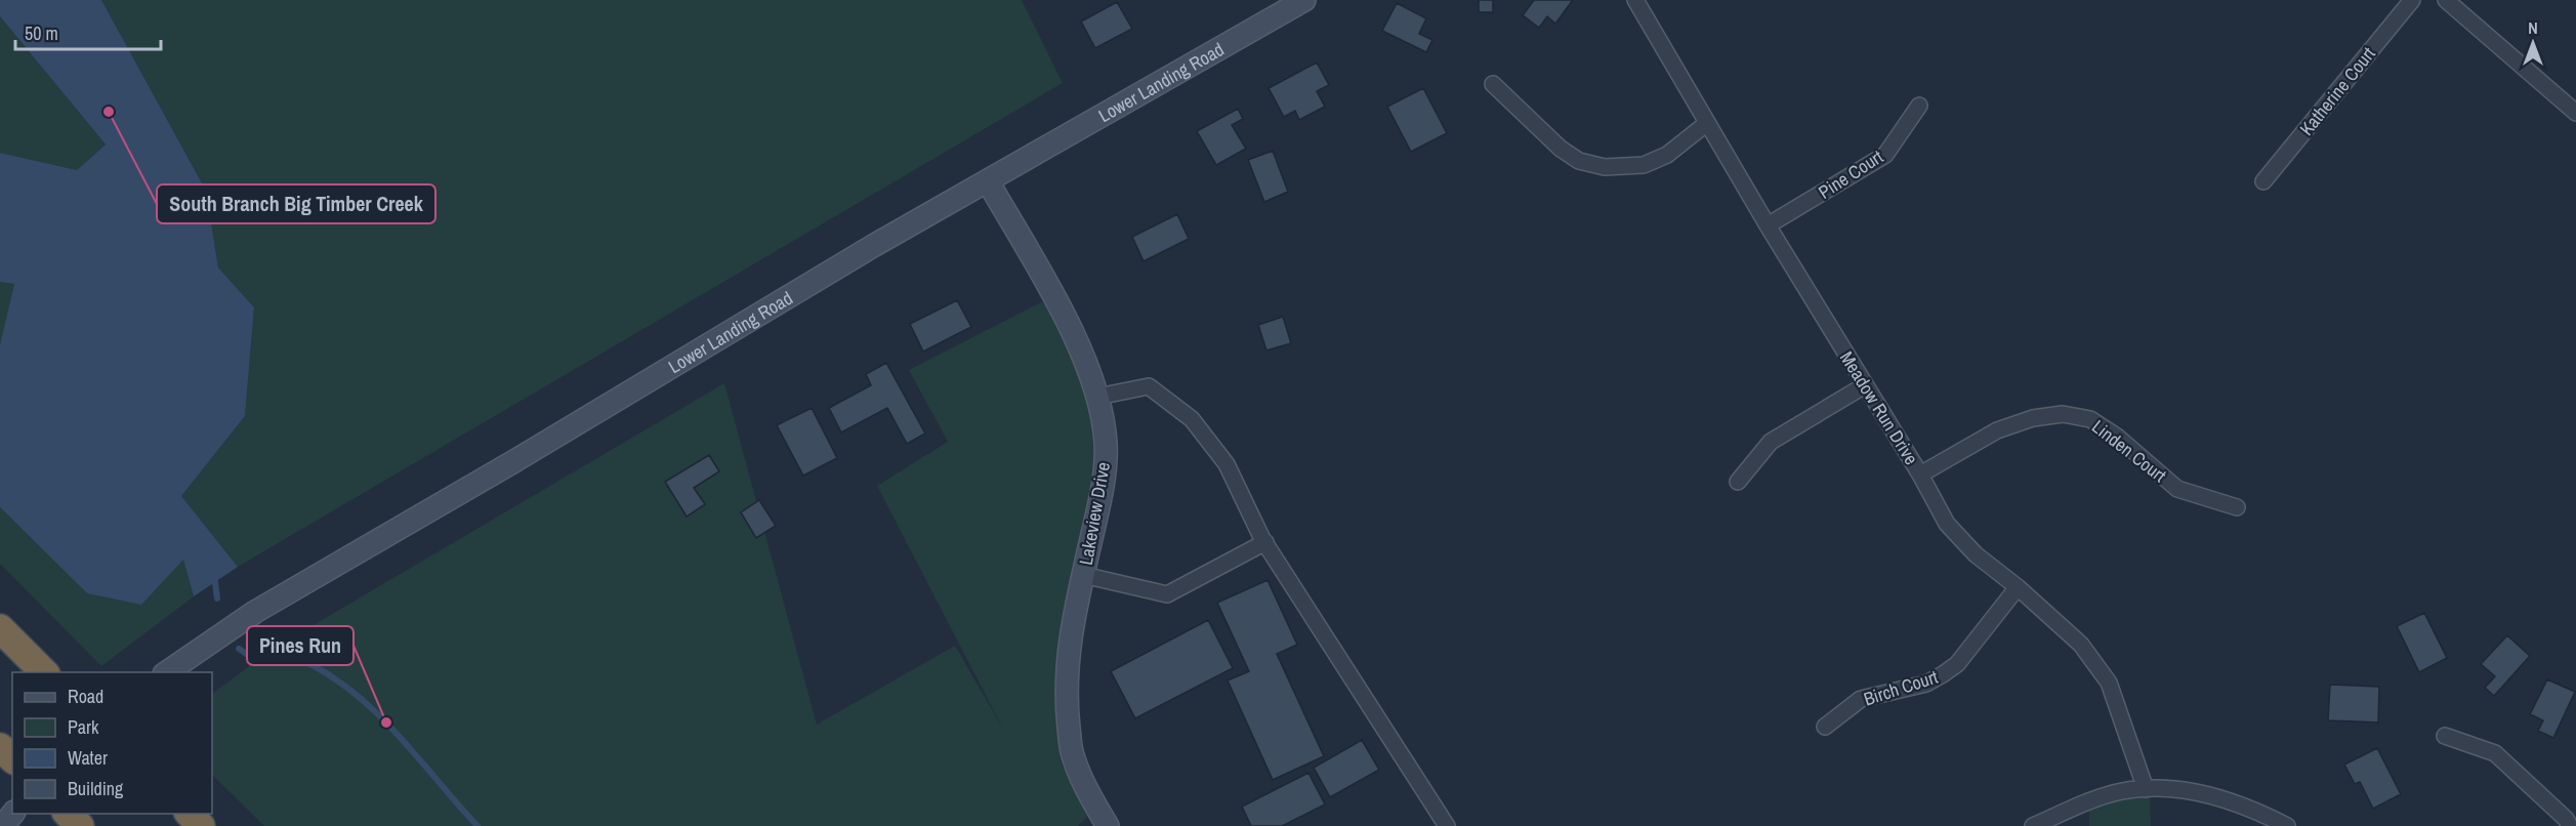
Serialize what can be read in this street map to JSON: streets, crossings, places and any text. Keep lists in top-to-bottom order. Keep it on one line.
{"streets":{"main road":["Lower Landing Road","Lakeview Drive"],"street":["Katherine Court","Pine Court","Meadow Run Drive","Linden Court","Birch Court"]},"crossings":[["Lower Landing Road","Lakeview Drive"],["Pine Court","Meadow Run Drive"],["Meadow Run Drive","Linden Court"],["Meadow Run Drive","Birch Court"]],"places":["South Branch Big Timber Creek","Pines Run"],"legend":["Road","Park","Water","Building"],"scale_bar":"50 m","north":"top"}
